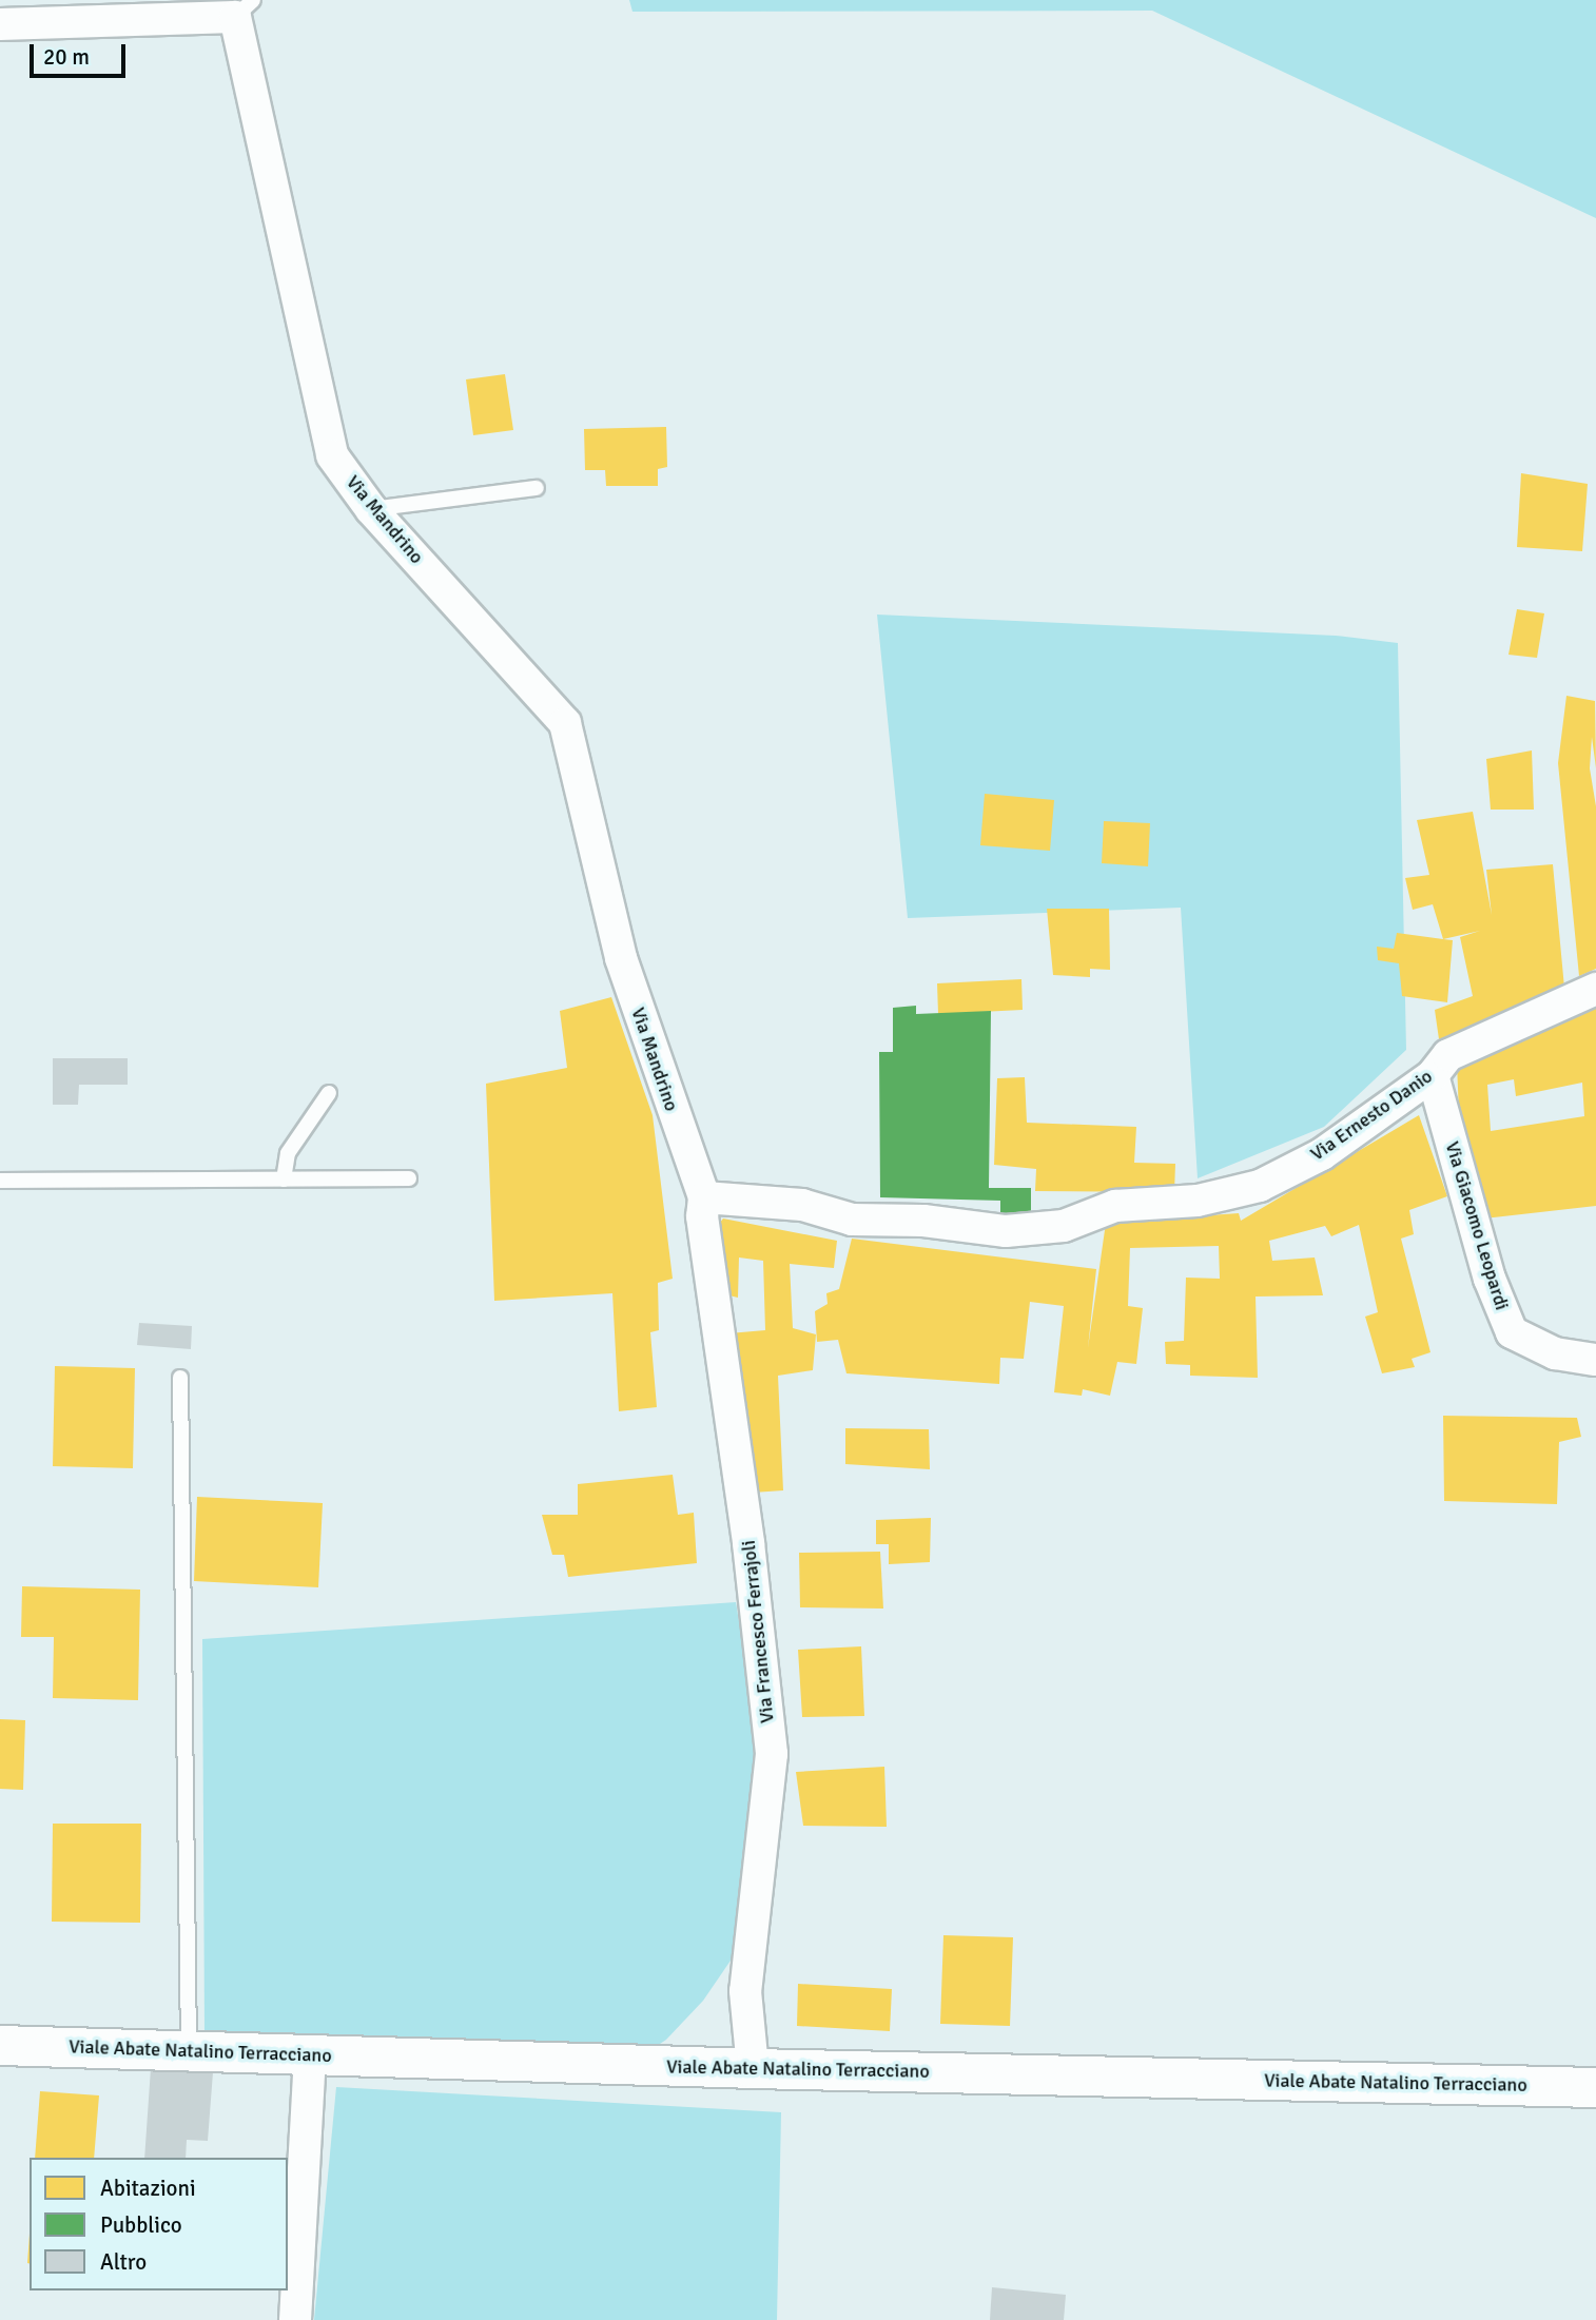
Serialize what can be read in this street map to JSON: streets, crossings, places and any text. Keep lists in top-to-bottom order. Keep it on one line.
{"streets":{"street":["Via Mandrino","Via Ernesto Danio","Via Giacomo Leopardi","Via Francesco Ferrajoli","Viale Abate Natalino Terracciano"]},"crossings":[["Via Mandrino","Via Ernesto Danio"],["Via Mandrino","Via Francesco Ferrajoli"],["Via Ernesto Danio","Via Giacomo Leopardi"],["Via Ernesto Danio","Via Francesco Ferrajoli"],["Via Francesco Ferrajoli","Viale Abate Natalino Terracciano"]],"legend":["Abitazioni","Pubblico","Altro"],"scale_bar":"20 m"}
